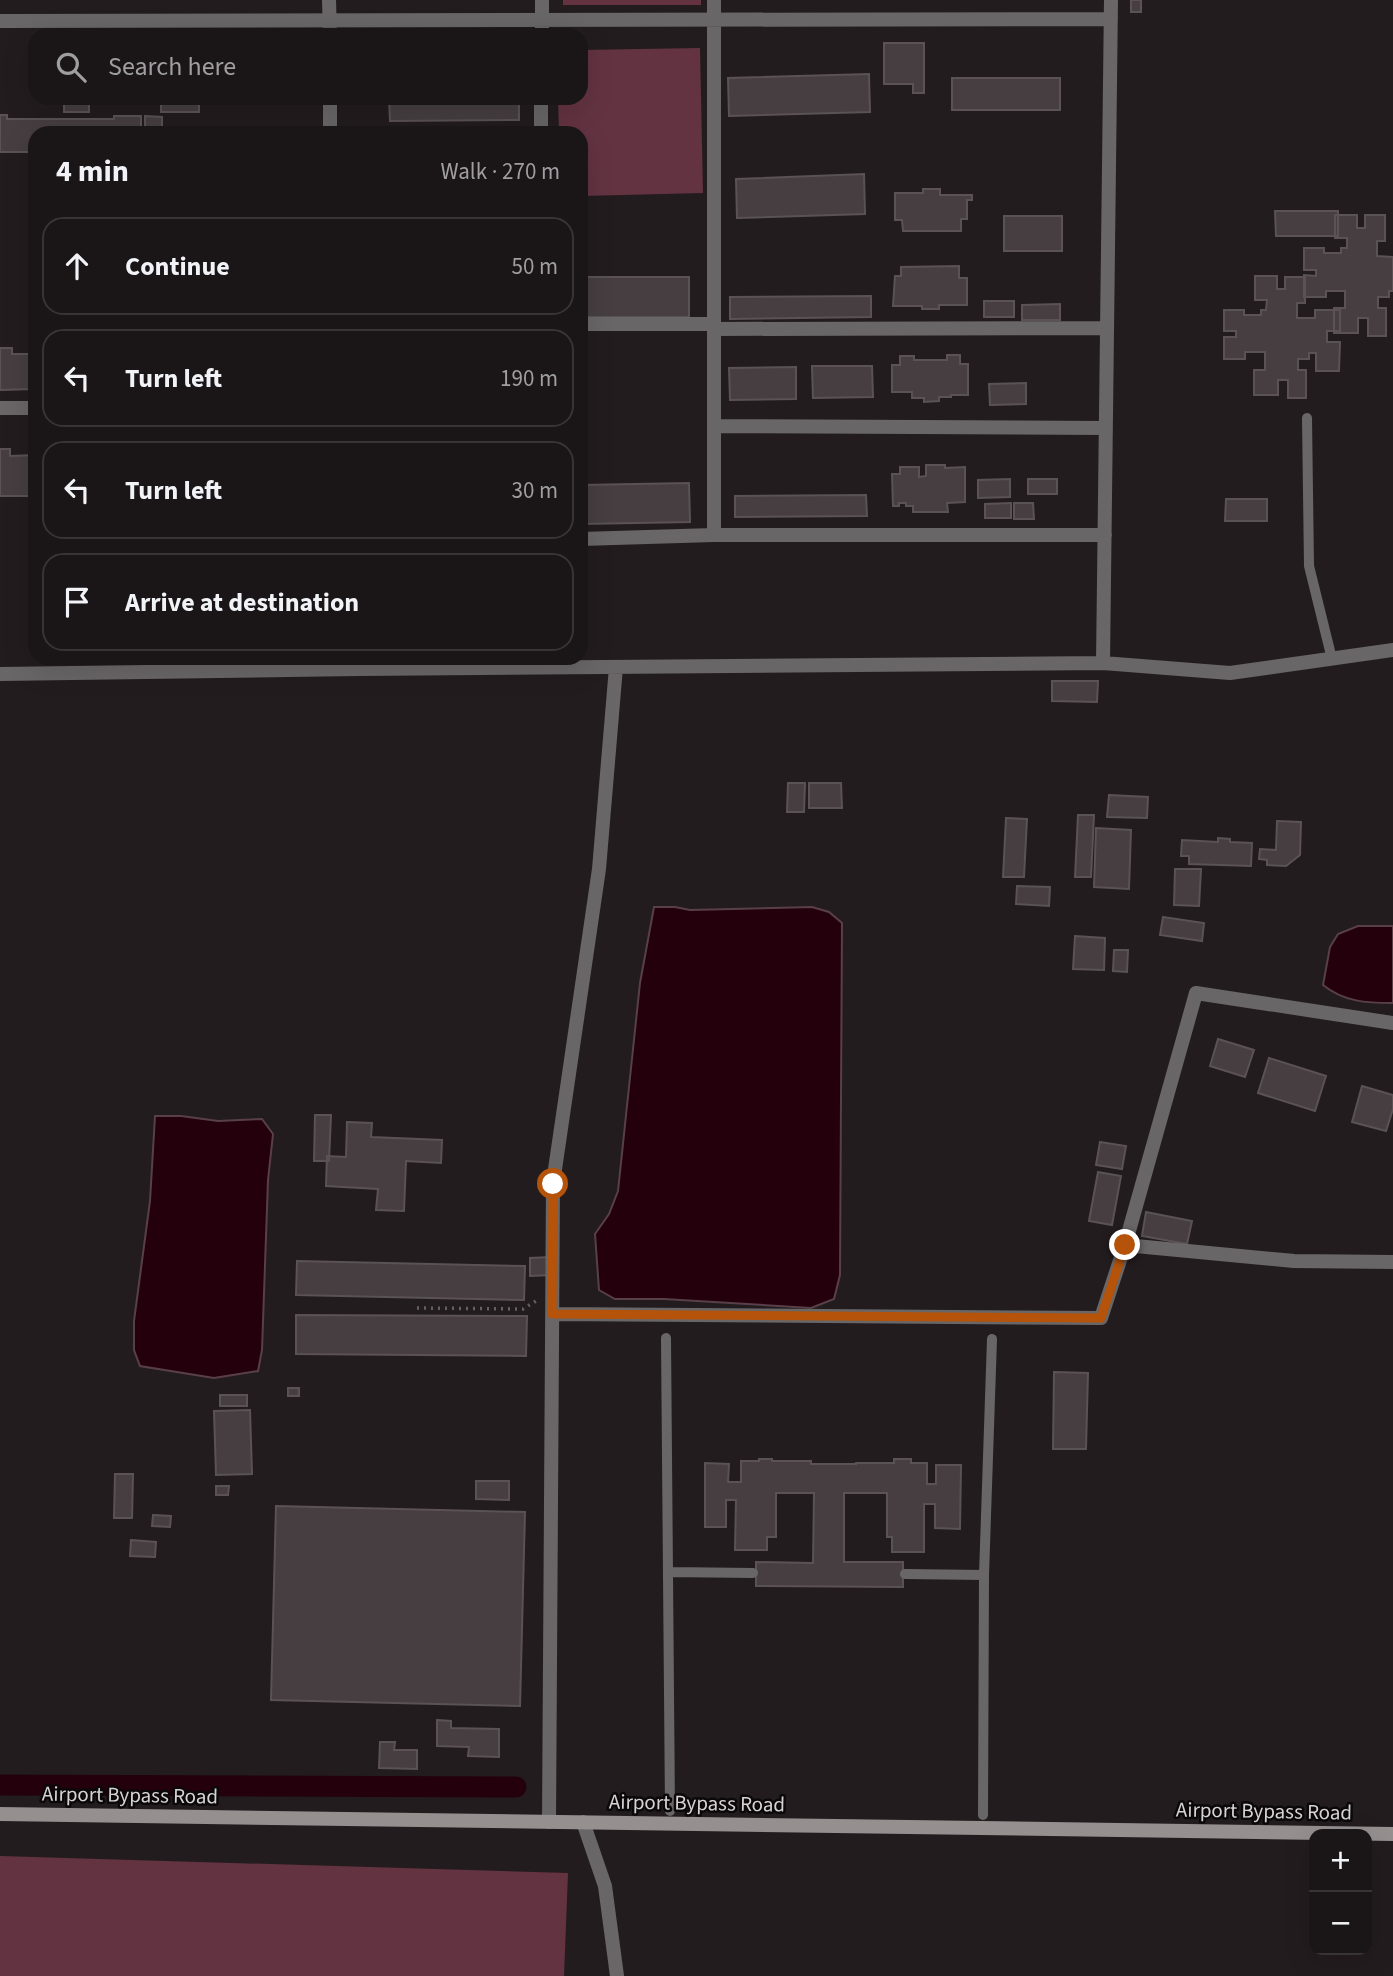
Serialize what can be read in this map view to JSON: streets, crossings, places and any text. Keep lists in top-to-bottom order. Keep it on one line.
{"streets":{"street":["Airport Bypass Road"]},"page":{"search":"Search here","heading":["4 min","Walk · 270 m"],"list":[["Continue","50 m"],["Turn left","190 m"],["Turn left","30 m"],"Arrive at destination"],"map_buttons":["+","−"]}}
